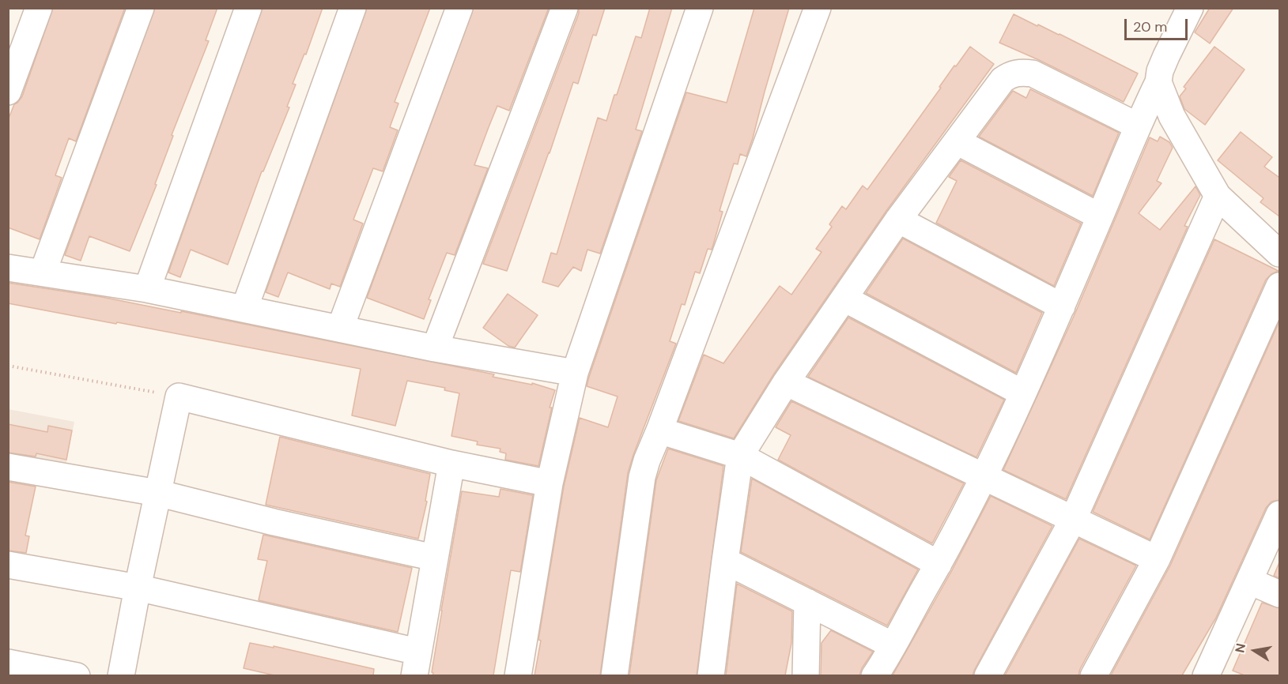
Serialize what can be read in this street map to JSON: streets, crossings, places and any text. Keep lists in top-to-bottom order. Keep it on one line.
{"scale_bar":"20 m","north":"left"}
